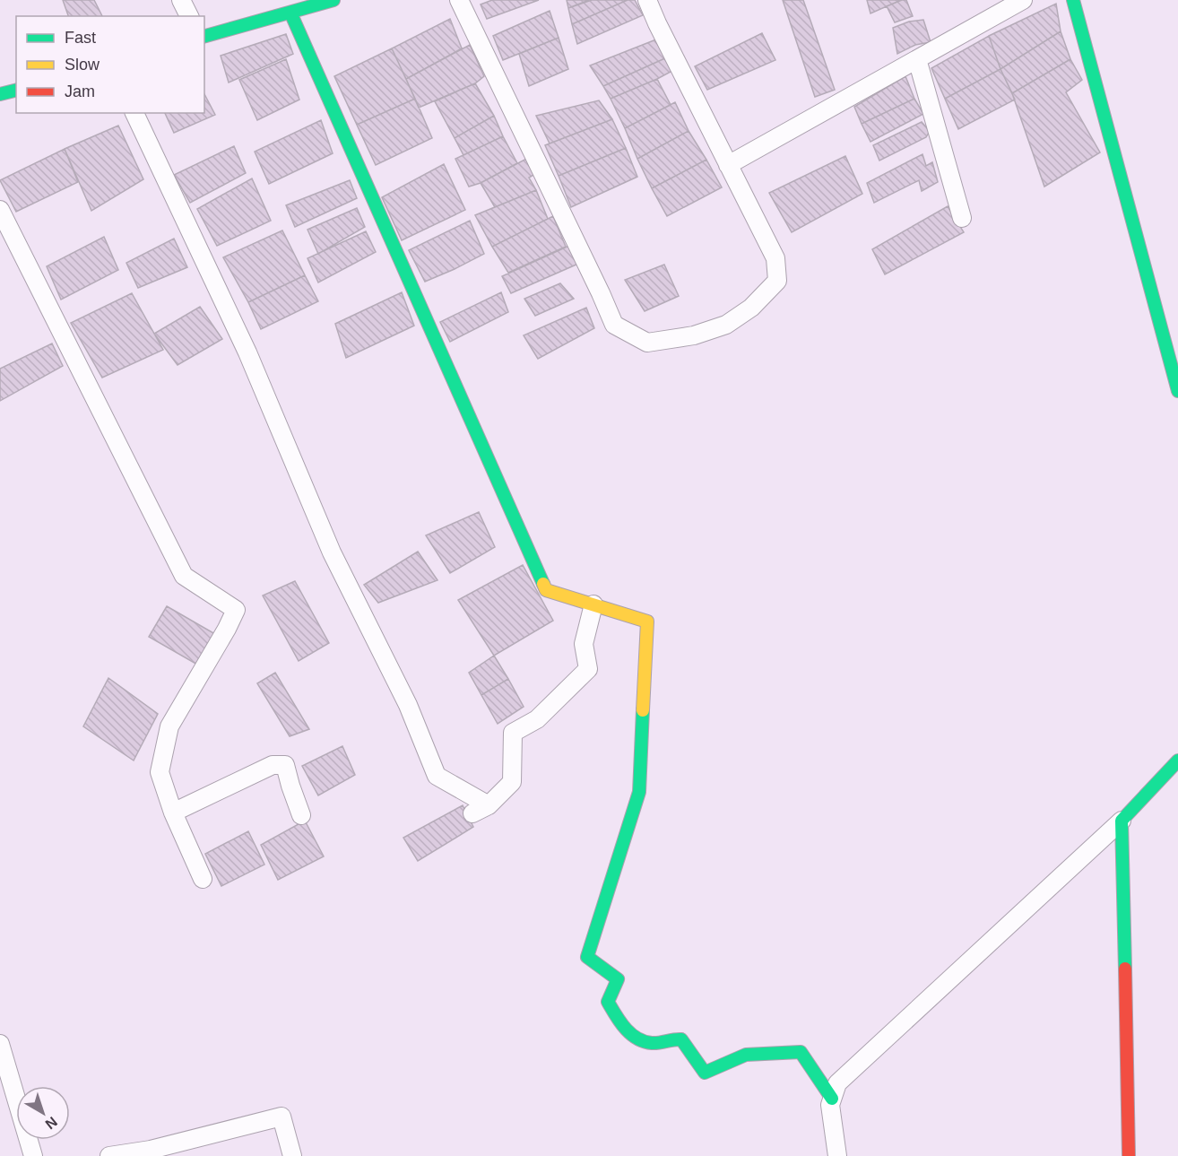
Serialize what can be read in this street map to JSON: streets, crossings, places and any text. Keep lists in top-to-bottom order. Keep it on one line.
{"legend":["Fast","Slow","Jam"],"north":"bottom right"}
